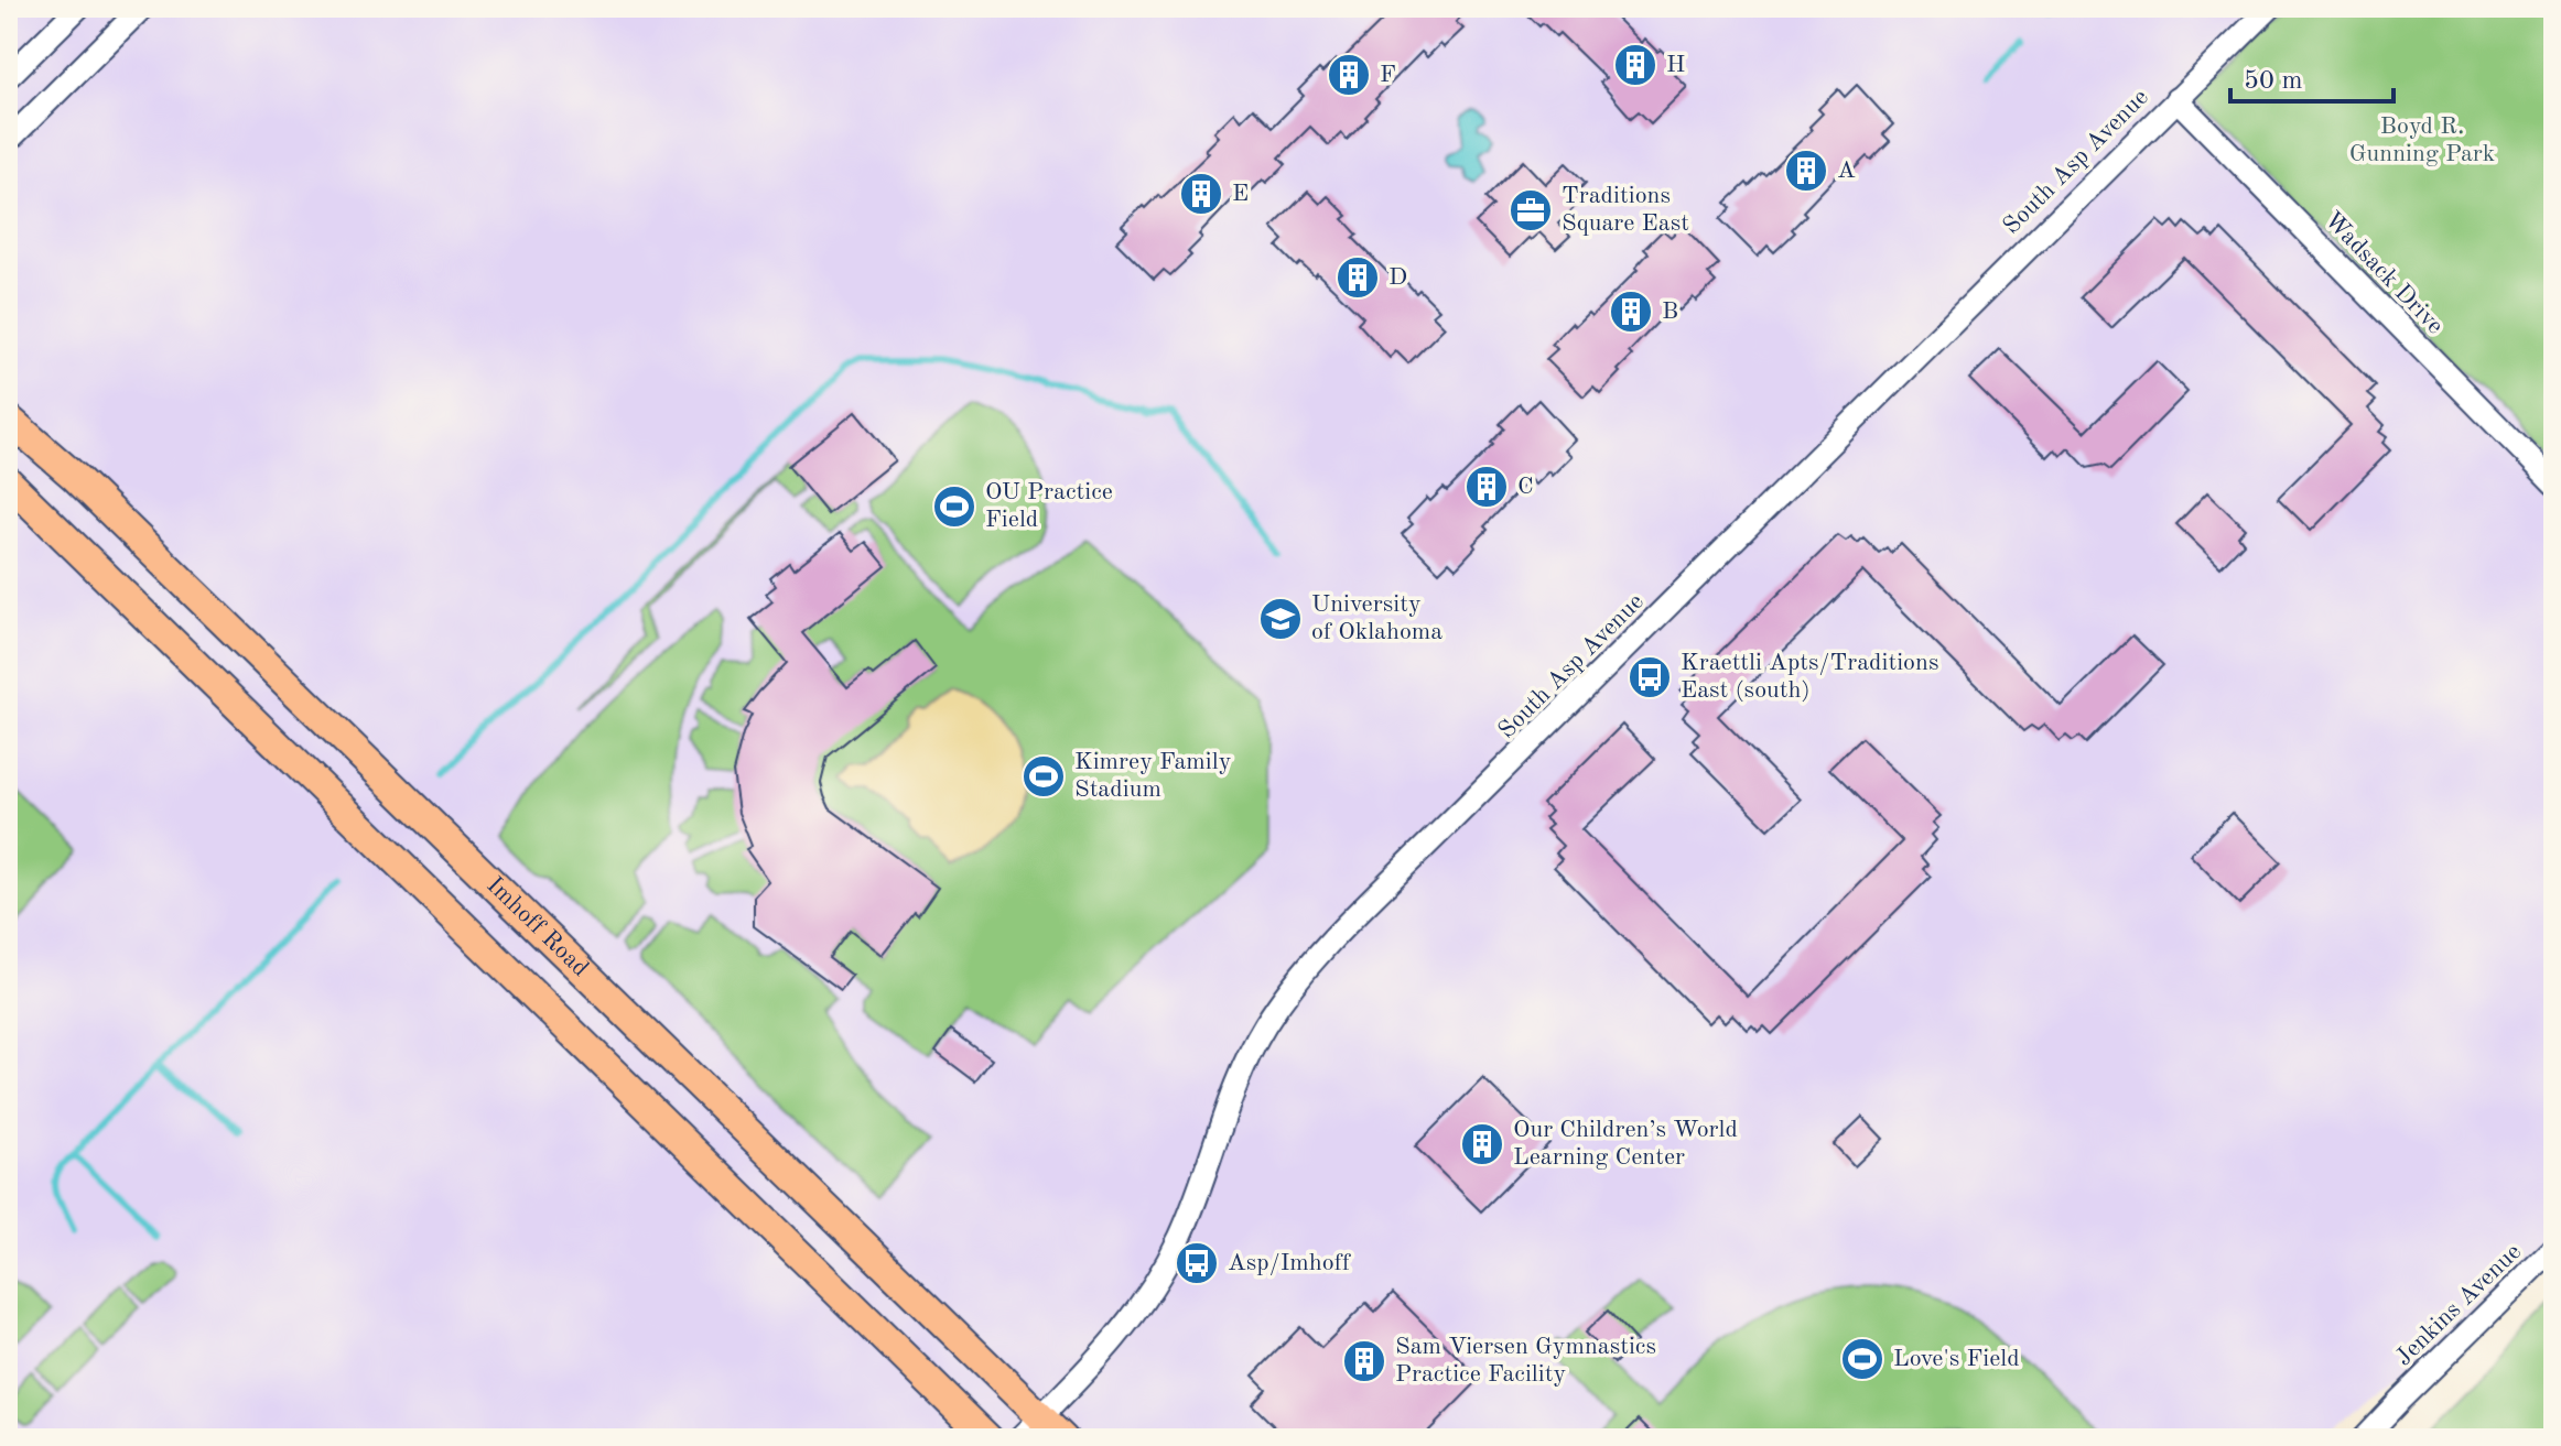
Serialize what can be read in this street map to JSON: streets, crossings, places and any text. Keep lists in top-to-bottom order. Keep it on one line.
{"streets":{"main road":["Imhoff Road"],"street":["South Asp Avenue","Wadsack Drive","Jenkins Avenue"]},"crossings":[["South Asp Avenue","Wadsack Drive"],["South Asp Avenue","Imhoff Road"]],"parks":["Boyd R. Gunning Park"],"places":{"building":["H","F","A","E","D","B","C","Our Children’s World Learning Center","Sam Viersen Gymnastics Practice Facility"],"office":["Traditions Square East"],"sports":["OU Practice Field","Kimrey Family Stadium","Love's Field"],"school or university":["University of Oklahoma"],"bus stop":["Kraettli Apts/Traditions East (south)","Asp/Imhoff"]},"scale_bar":"50 m"}
